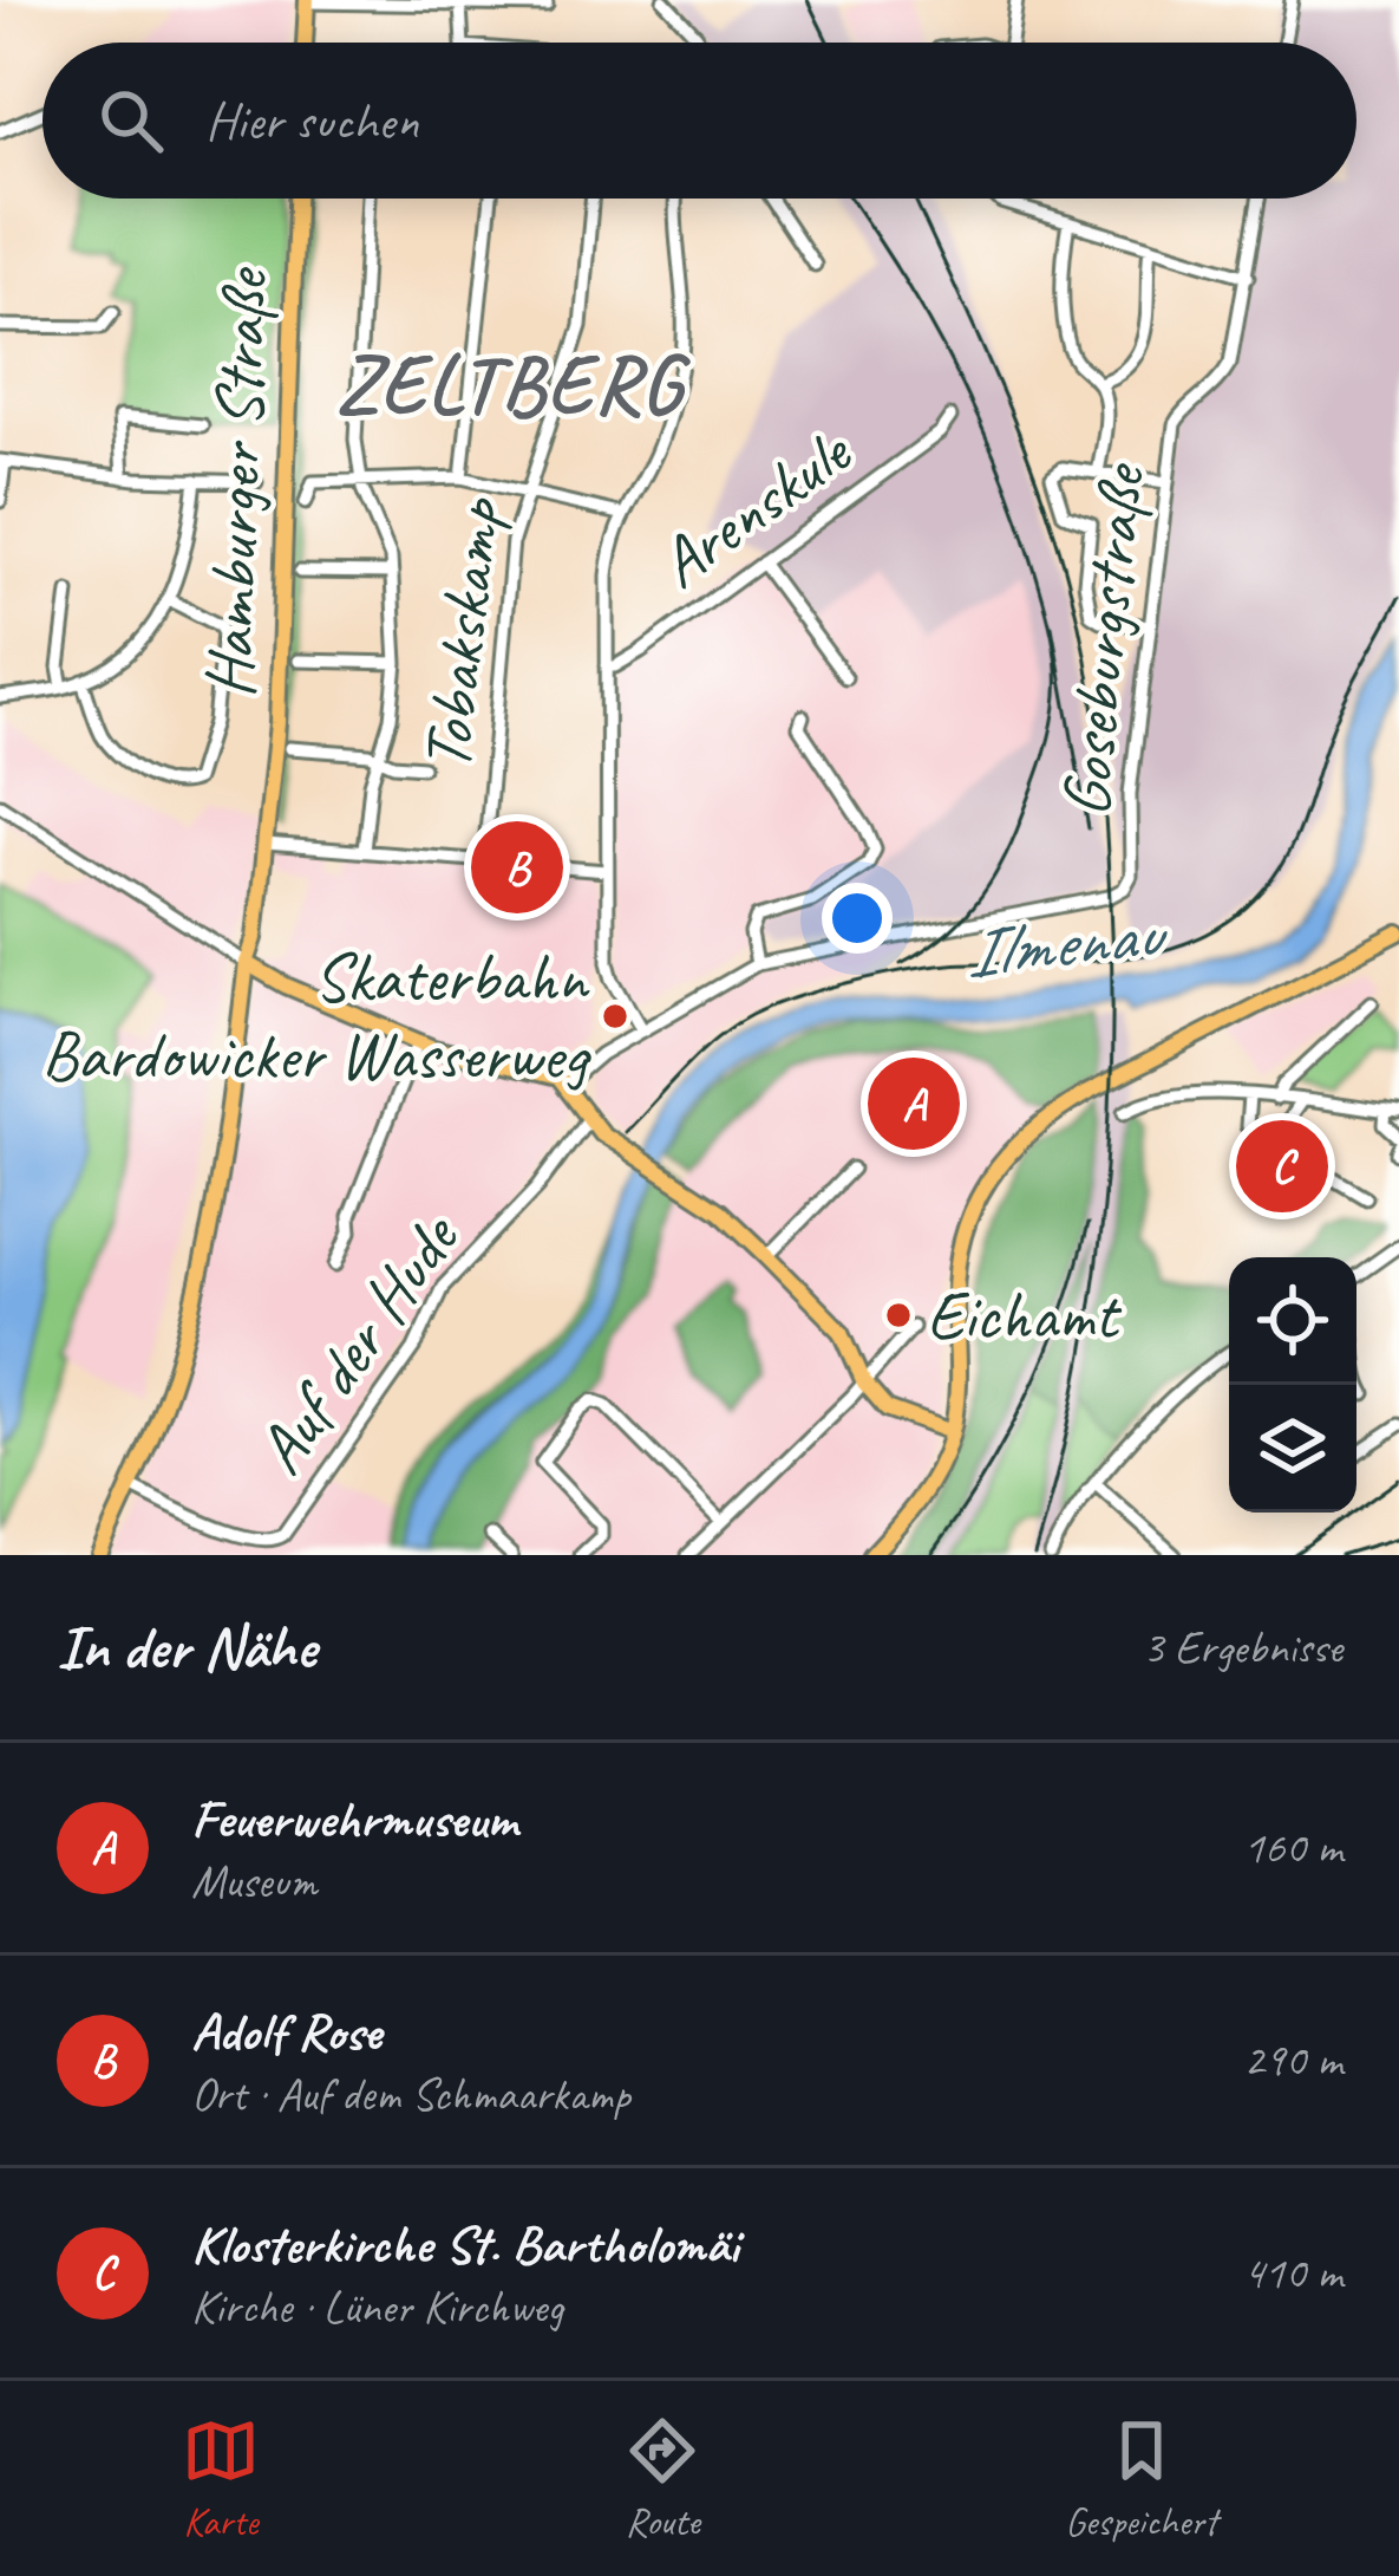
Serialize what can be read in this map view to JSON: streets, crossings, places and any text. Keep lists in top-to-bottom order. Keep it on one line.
{"streets":{"main road":["Hamburger Straße"],"street":["Arenskule","Tobakskamp","Goseburgstraße","Auf der Hude"]},"districts":["ZELTBERG"],"water":["Ilmenau"],"places":["Skaterbahn Bardowicker Wasserweg","Eichamt"],"page":{"search":"Hier suchen","pins":["B","A","C"],"heading":["In der Nähe","3 Ergebnisse"],"list":[{"mark":"A","name":"Feuerwehrmuseum","note":"Museum","value":"160 m"},{"mark":"B","name":"Adolf Rose","note":"Ort · Auf dem Schmaarkamp","value":"290 m"},{"mark":"C","name":"Klosterkirche St. Bartholomäi","note":"Kirche · Lüner Kirchweg","value":"410 m"}],"nav":["Karte","Route","Gespeichert"]}}
